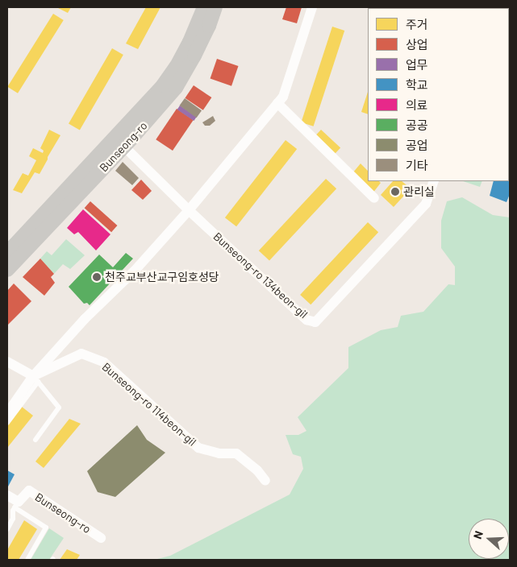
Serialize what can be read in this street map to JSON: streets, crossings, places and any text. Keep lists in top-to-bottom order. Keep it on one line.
{"streets":{"main road":["Bunseong-ro"],"street":["Bunseong-ro 134beon-gil","Bunseong-ro 114beon-gil"]},"crossings":[["Bunseong-ro","Bunseong-ro 134beon-gil"]],"places":["관리실","천주교부산교구임호성당"],"legend":["주거","상업","업무","학교","의료","공공","공업","기타"],"north":"left"}
